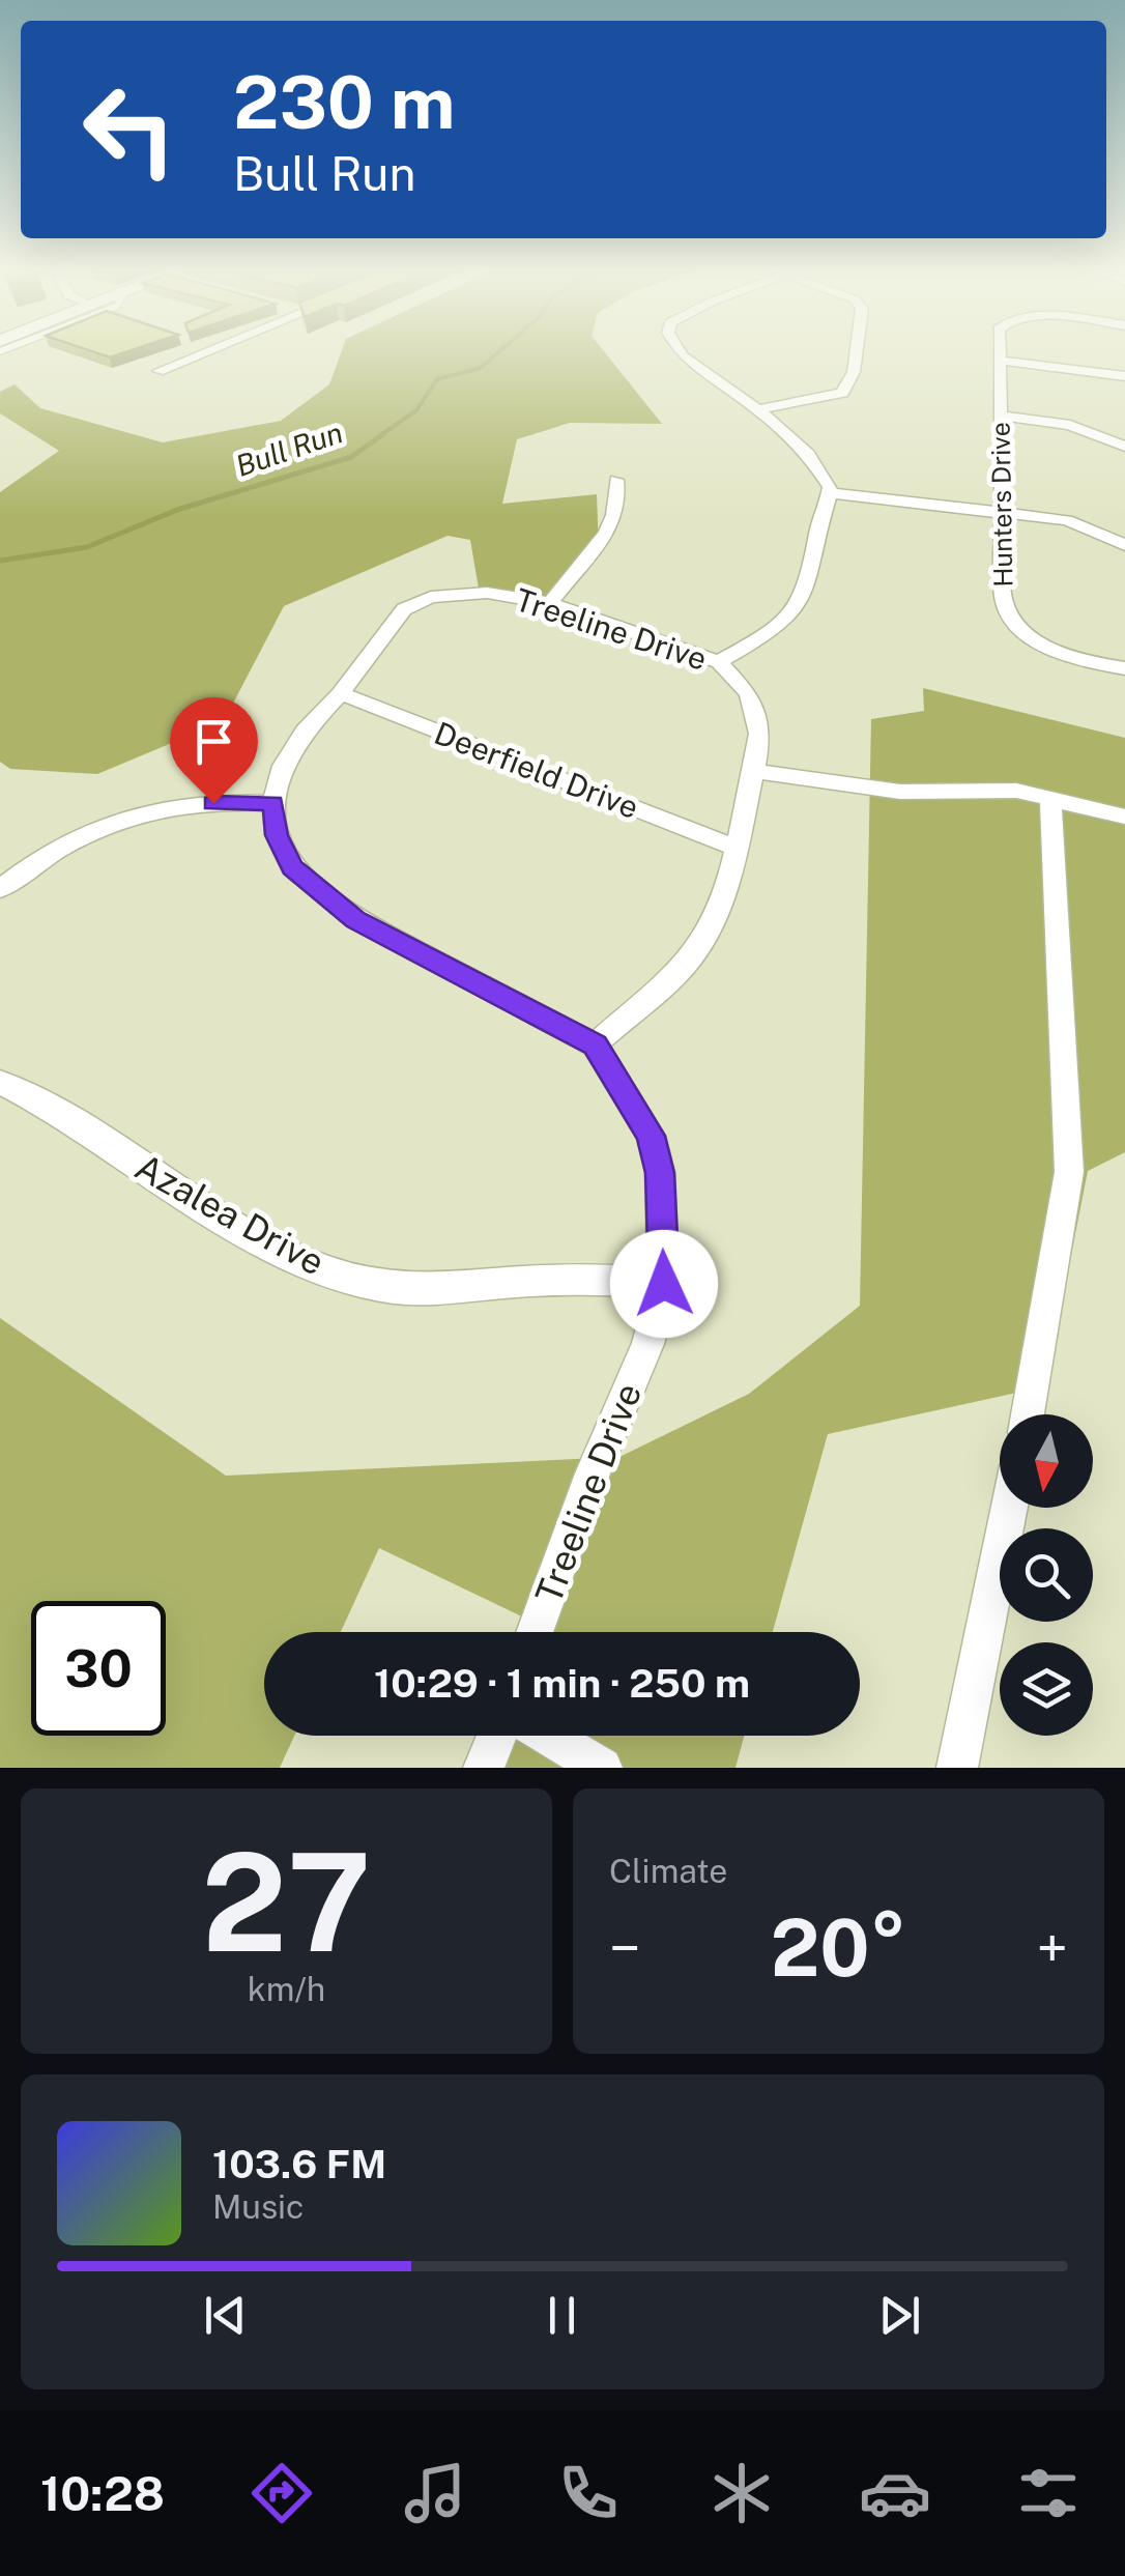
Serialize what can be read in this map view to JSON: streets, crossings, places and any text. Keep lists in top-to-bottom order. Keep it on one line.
{"streets":{"street":["Hunters Drive","Treeline Drive","Deerfield Drive","Azalea Drive"]},"crossings":[["Treeline Drive","Deerfield Drive"],["Treeline Drive","Azalea Drive"]],"water":["Bull Run"],"north":"bottom","page":{"turn":["230 m","Bull Run"],"limit":"30","trip":"10:29 · 1 min · 250 m","tile":[["27","km/h"],"Climate"],"heat":["−","20°","+"],"song":["103.6 FM","Music"],"tabs":"10:28"}}
